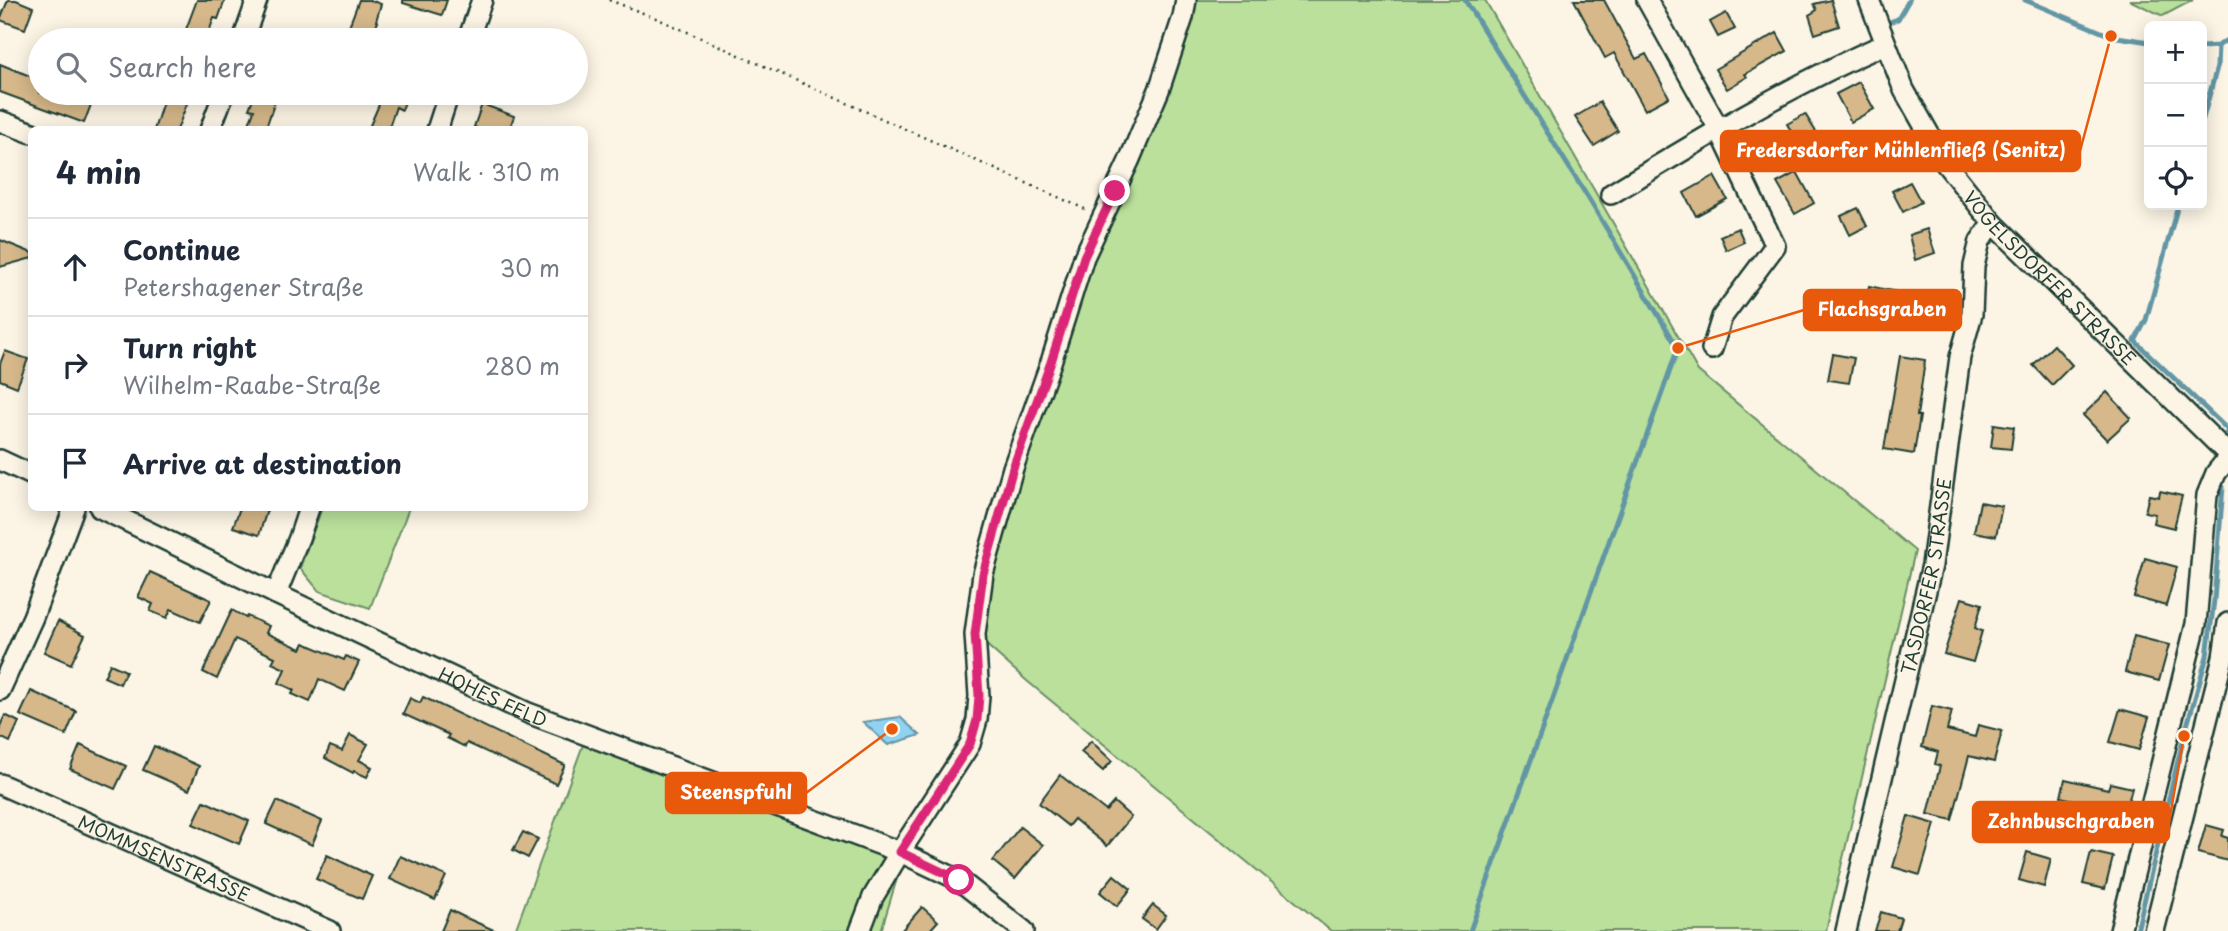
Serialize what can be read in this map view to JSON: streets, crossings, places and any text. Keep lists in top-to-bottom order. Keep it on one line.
{"streets":{"street":["VOGELSDORFER STRASSE","TASDORFER STRASSE","HOHES FELD","MOMMSENSTRASSE"]},"crossings":[["VOGELSDORFER STRASSE","TASDORFER STRASSE"]],"places":["Fredersdorfer Mühlenfließ (Senitz)","Flachsgraben","Steenspfuhl","Zehnbuschgraben"],"page":{"map_buttons":["+","−"],"search":"Search here","heading":["4 min","Walk · 310 m"],"list":[["Continue","Petershagener Straße","30 m"],["Turn right","Wilhelm-Raabe-Straße","280 m"],"Arrive at destination"]}}
